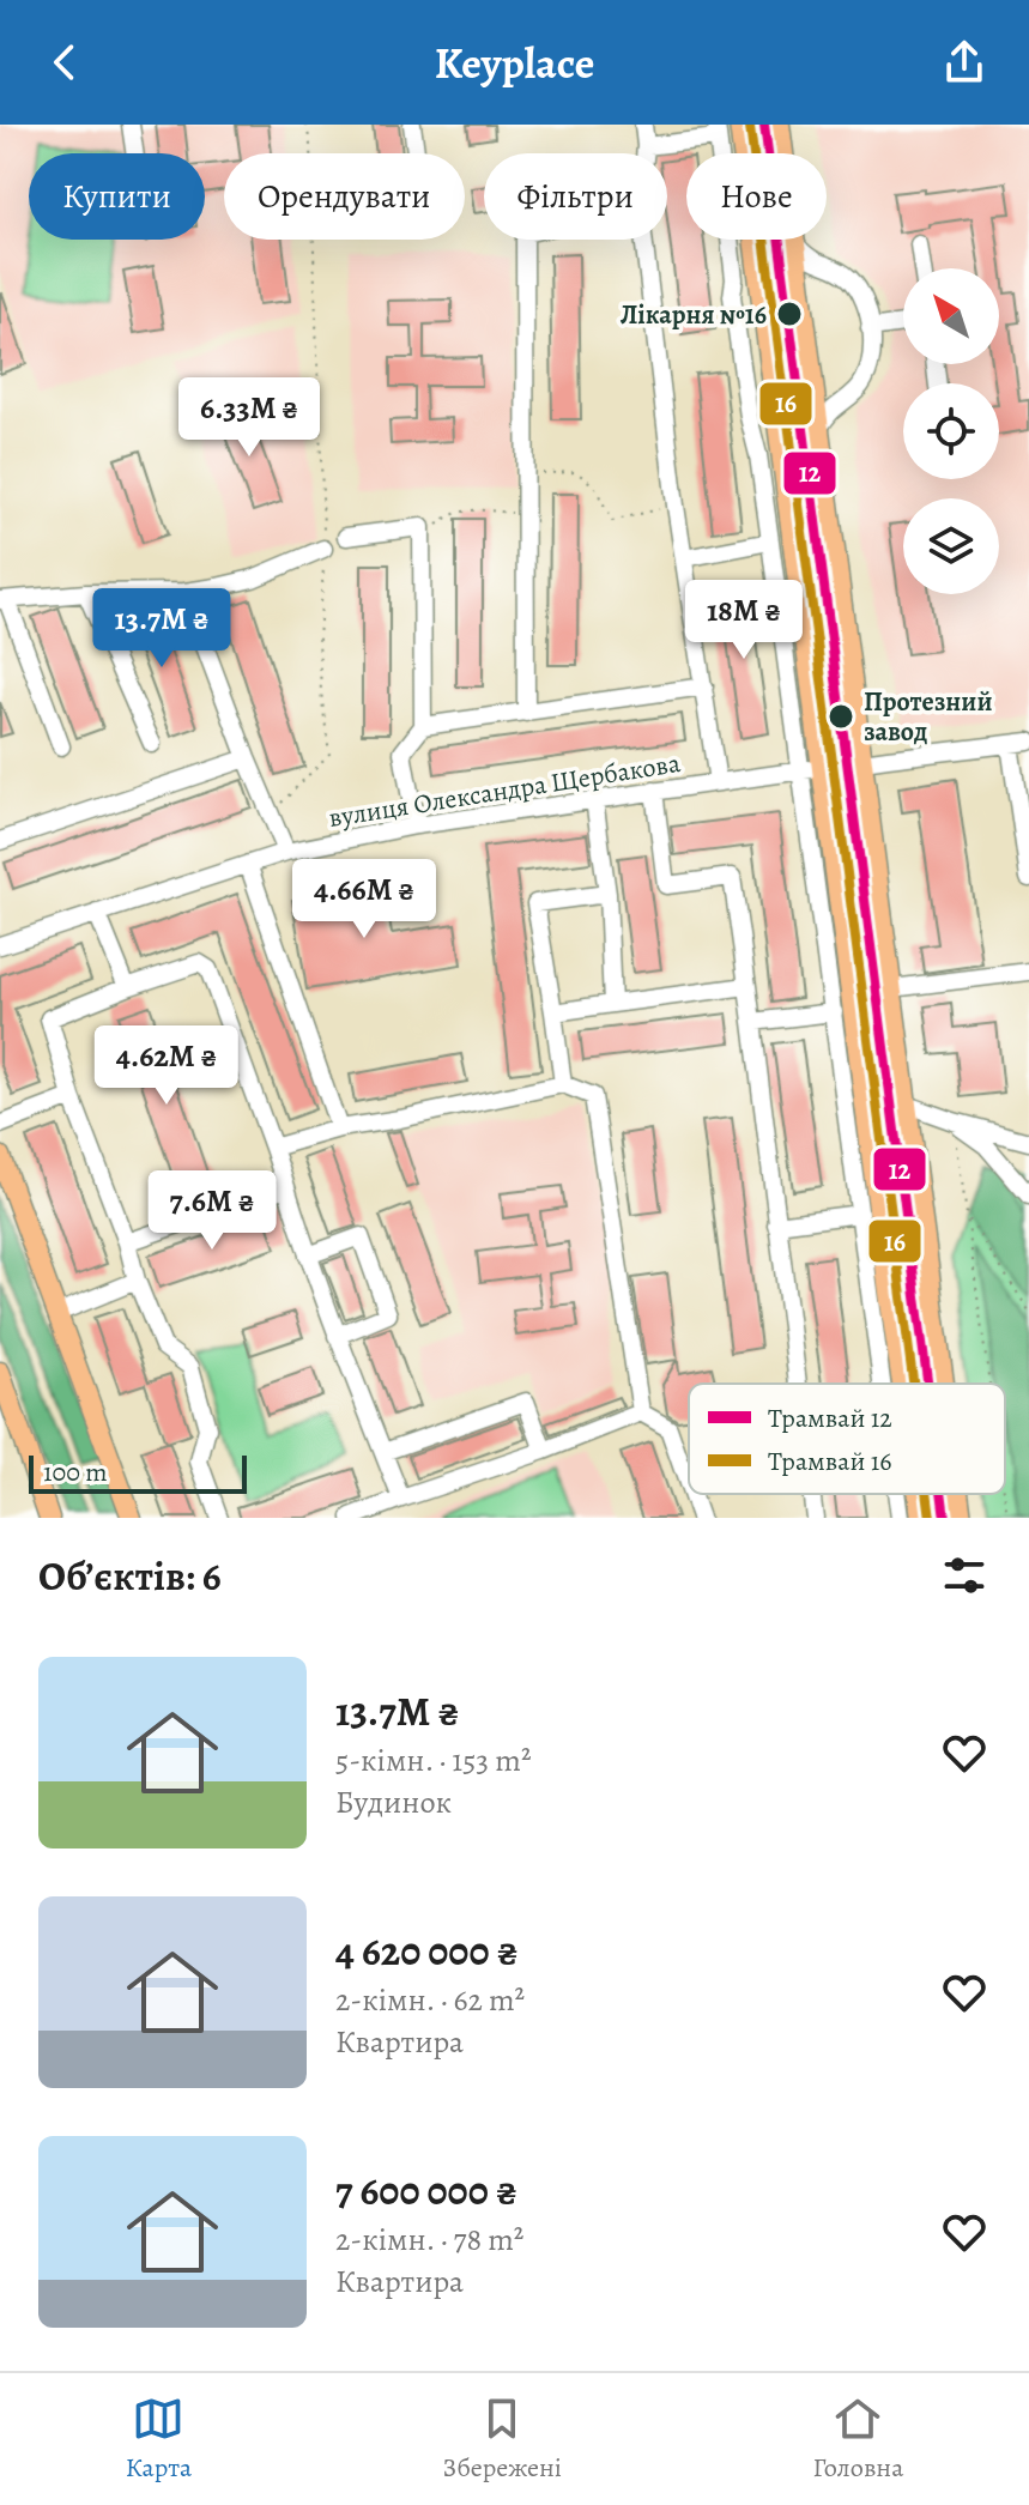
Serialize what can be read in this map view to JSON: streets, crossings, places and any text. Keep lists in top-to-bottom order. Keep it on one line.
{"streets":{"street":["вулиця Олександра Щербакова"]},"places":["Лікарня №16","Протезний завод"],"lines":["tram line 12","tram line 16"],"legend":["Трамвай 12","Трамвай 16"],"scale_bar":"100 m","north":"top left","page":{"header":"Keyplace","chip":["Купити","Орендувати","Фільтри","Нове"],"price":["6.33M ₴","18M ₴","13.7M ₴","4.66M ₴","4.62M ₴","7.6M ₴"],"scale":"100 m","heading":"Об’єктів: 6","list":[{"name":"13.7M ₴","note":"5-кімн. · 153 m² · Будинок"},{"name":"4 620 000 ₴","note":"2-кімн. · 62 m² · Квартира"},{"name":"7 600 000 ₴","note":"2-кімн. · 78 m² · Квартира"}],"tabs":["Карта","Збережені","Головна"]}}
